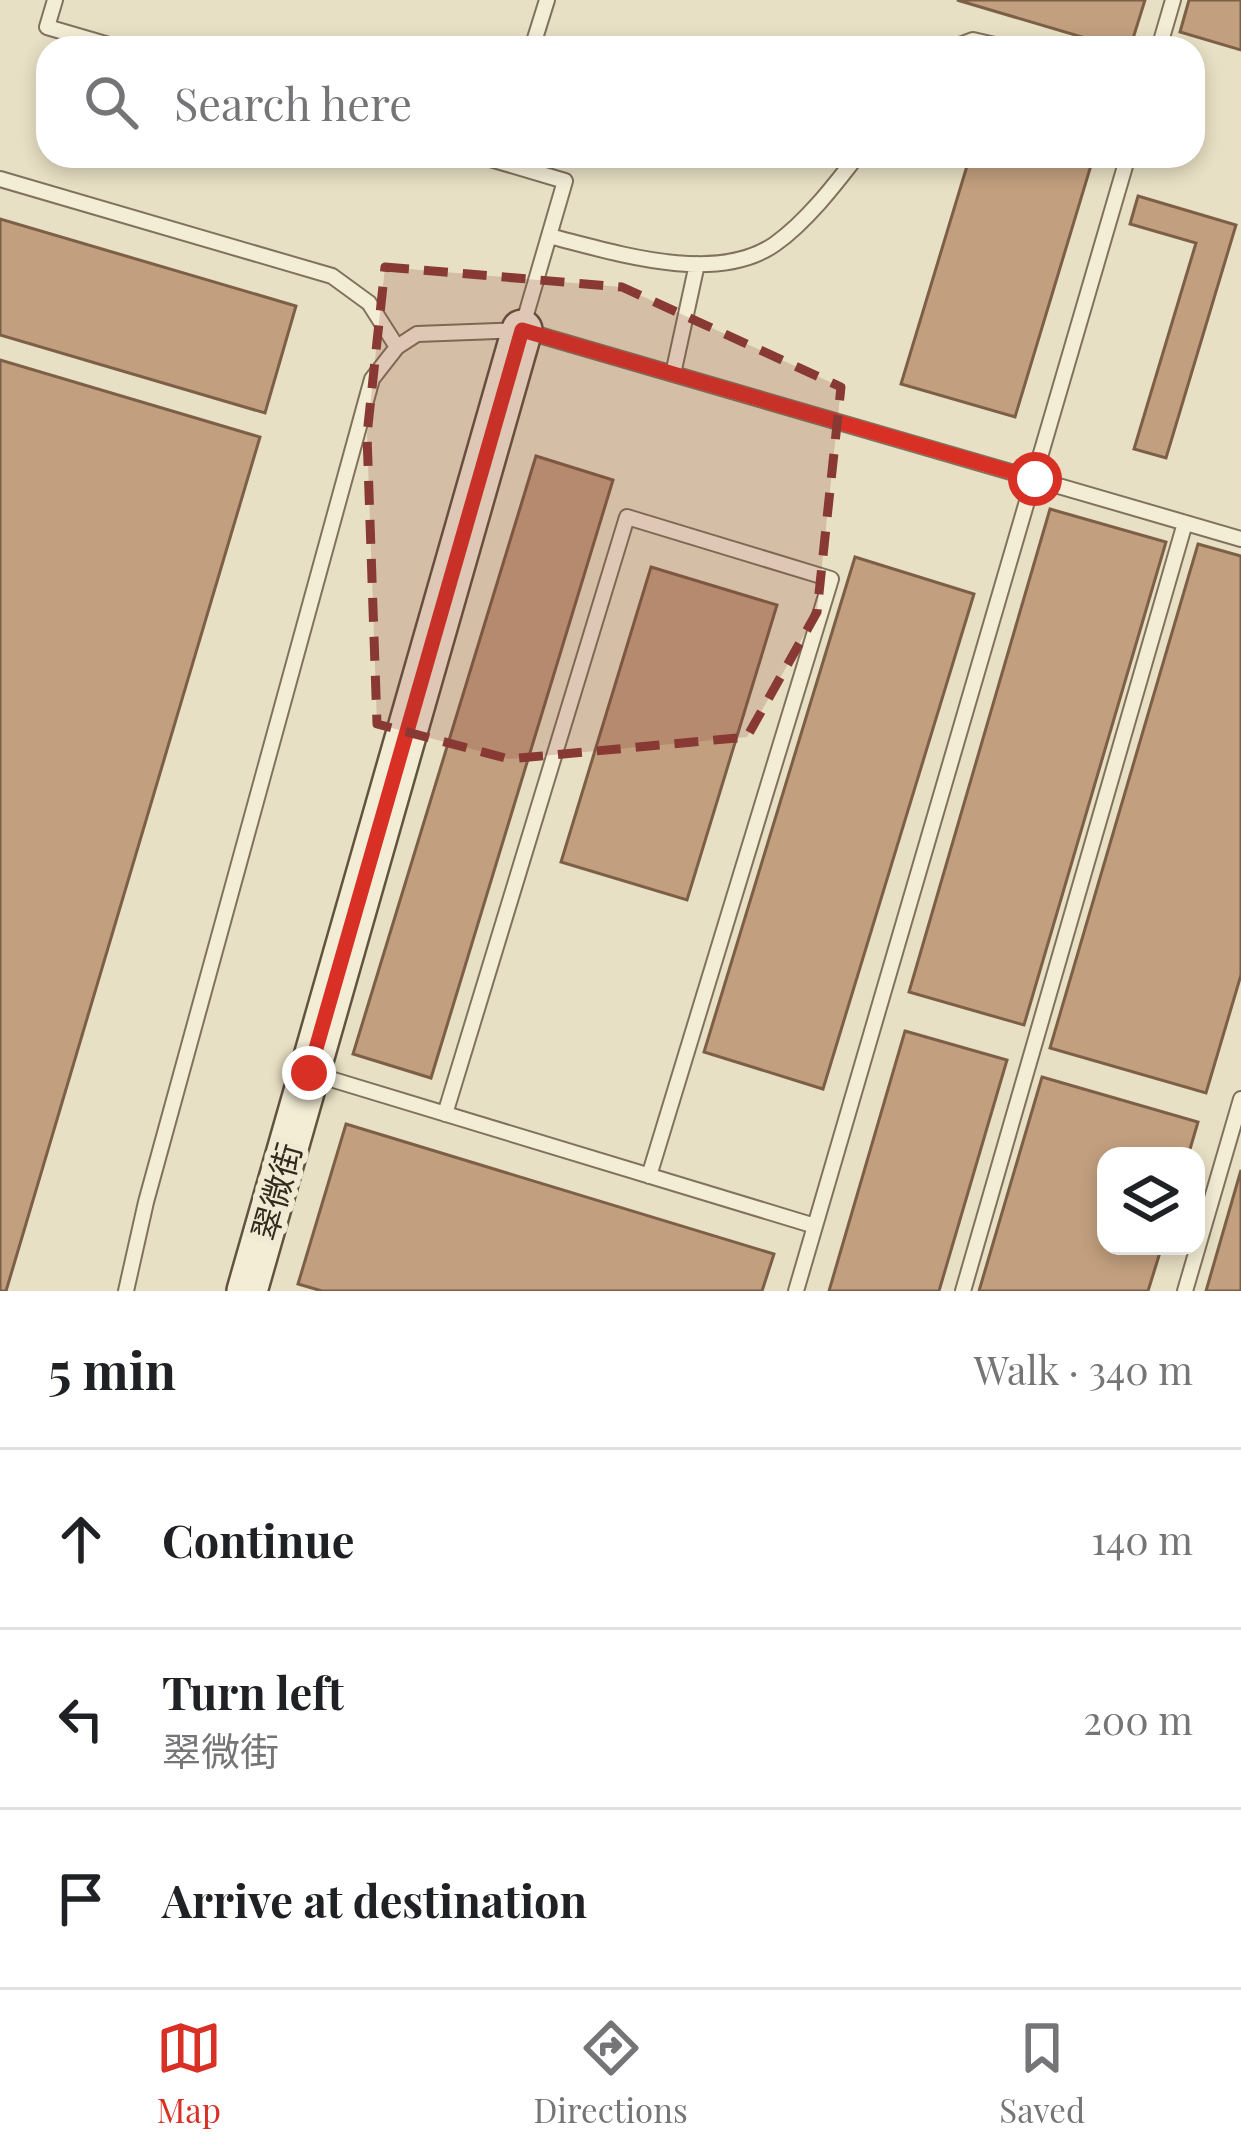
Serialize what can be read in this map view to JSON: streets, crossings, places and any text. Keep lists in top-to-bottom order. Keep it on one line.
{"streets":{"street":["翠微街"]},"page":{"search":"Search here","heading":["5 min","Walk · 340 m"],"list":[["Continue","140 m"],["Turn left","翠微街","200 m"],"Arrive at destination"],"nav":["Map","Directions","Saved"]}}
